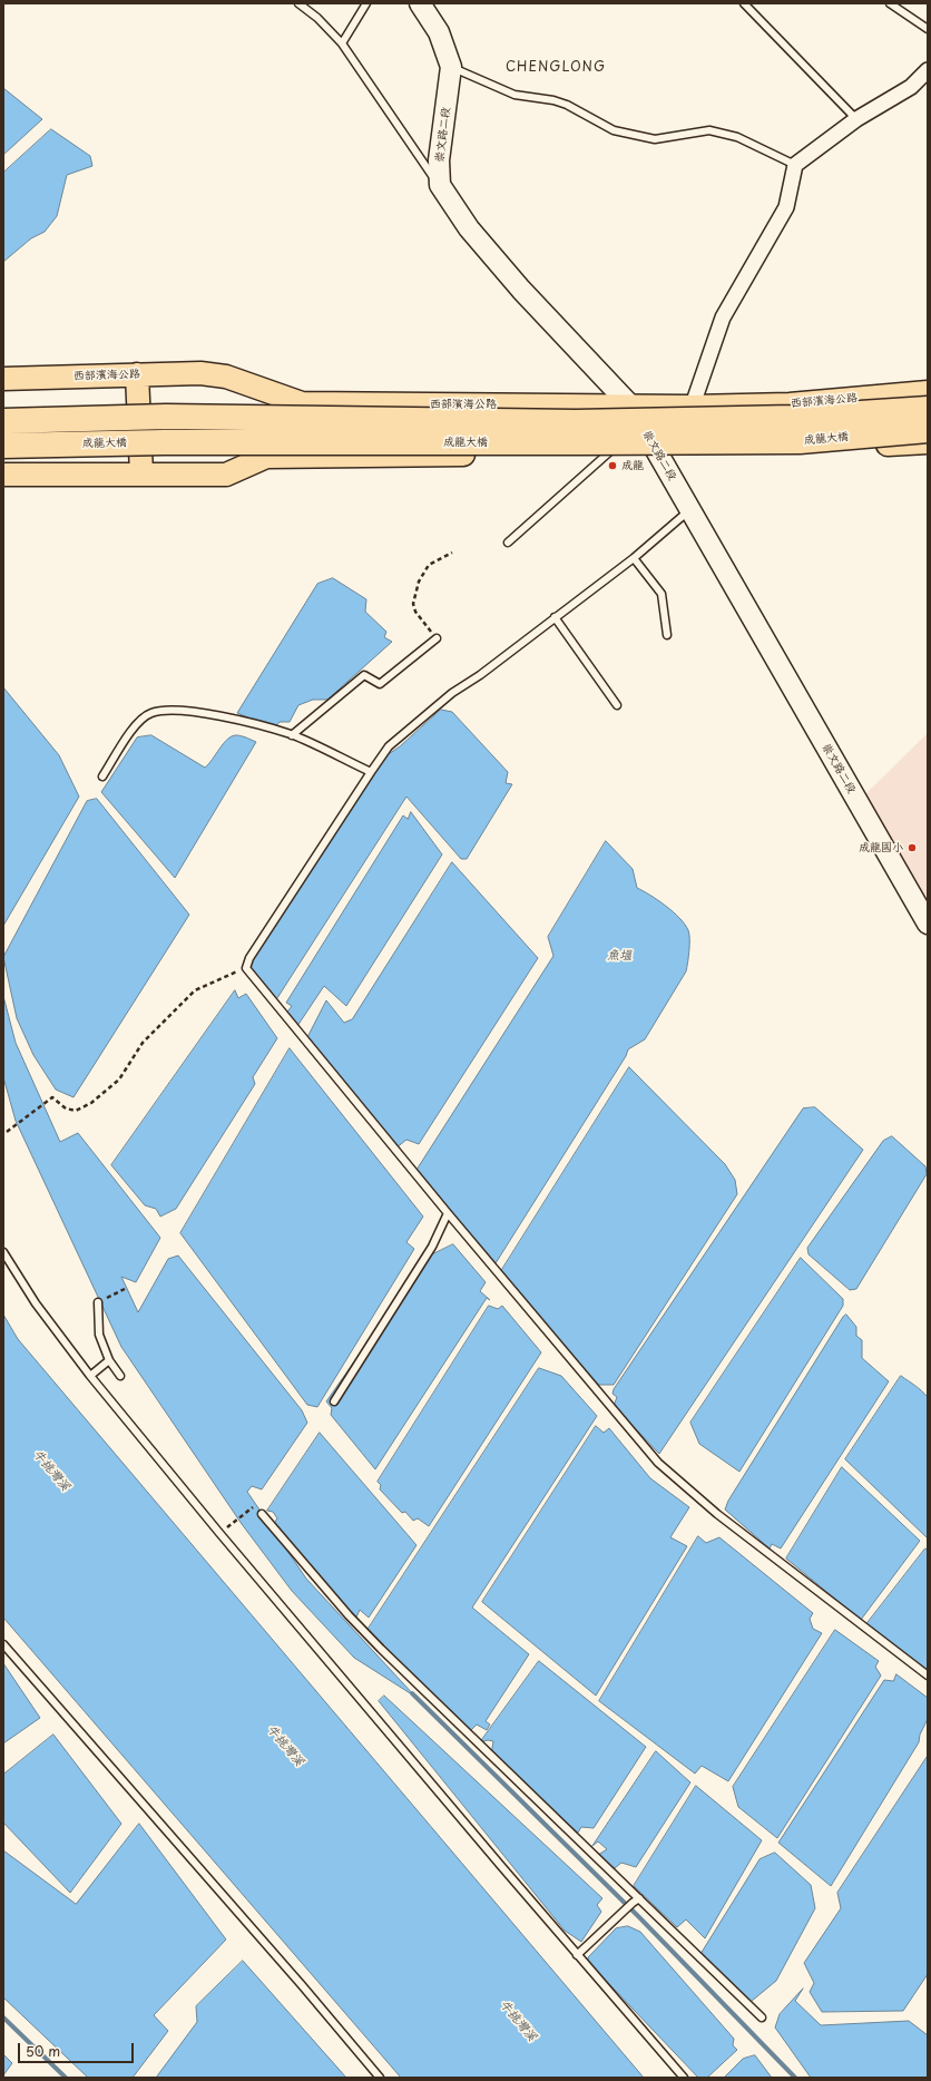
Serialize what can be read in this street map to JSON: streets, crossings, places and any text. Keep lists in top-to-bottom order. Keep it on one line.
{"streets":{"highway":["成龍大橋"],"main road":["西部濱海公路"],"street":["崇文路二段"]},"crossings":[["崇文路二段","西部濱海公路"]],"districts":["CHENGLONG"],"water":["魚塭","牛挑灣溪"],"places":["成龍","成龍國小"],"scale_bar":"50 m"}
